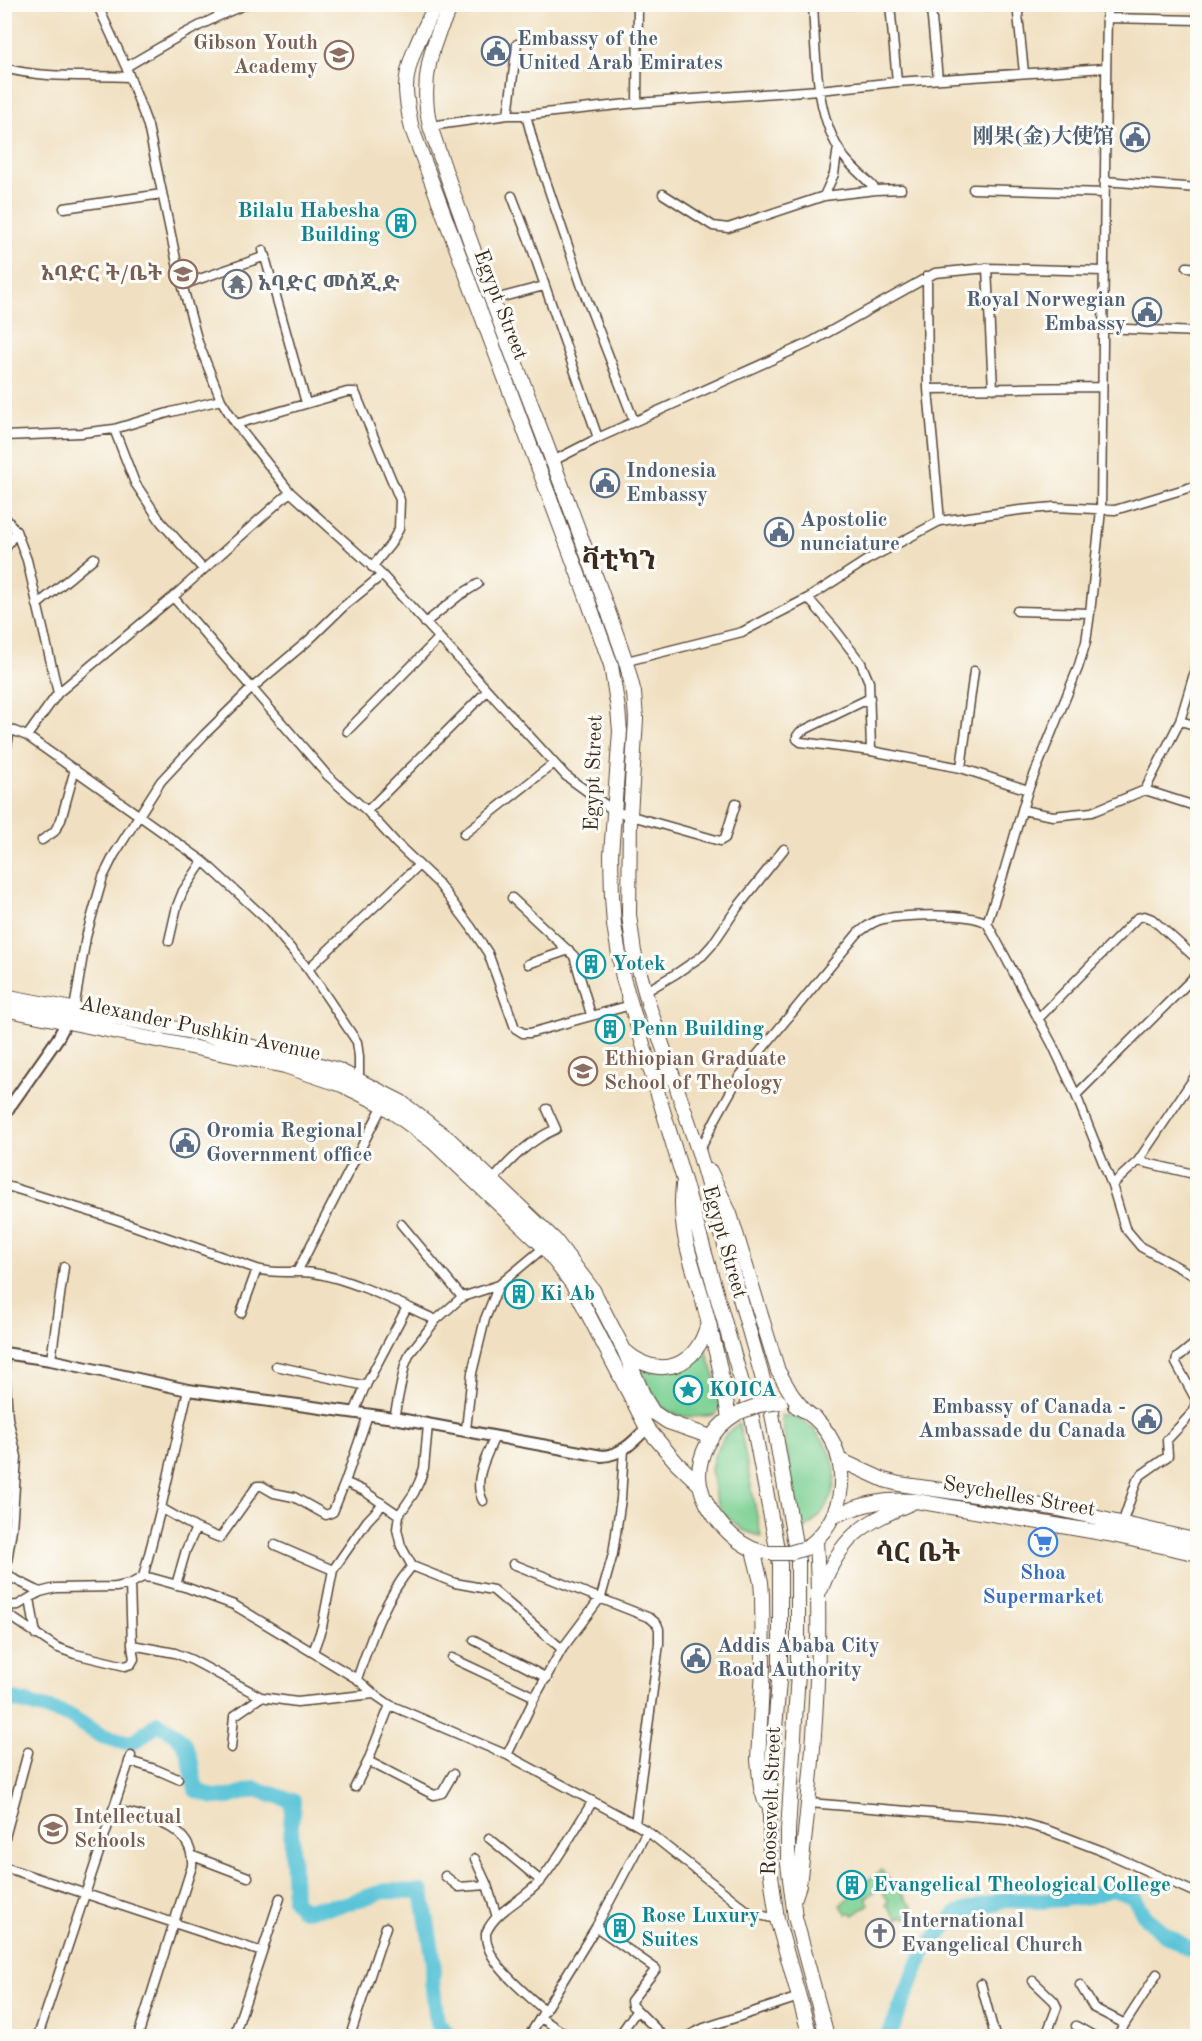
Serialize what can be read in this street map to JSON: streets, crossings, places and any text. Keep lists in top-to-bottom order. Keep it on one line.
{"streets":{"main road":["Egypt Street","Alexander Pushkin Avenue","Seychelles Street","Roosevelt Street"]},"crossings":[["Egypt Street","Roosevelt Street"],["Alexander Pushkin Avenue","Seychelles Street"]],"districts":["ቫቲካን","ሳር ቤት"],"places":{"public building":["Embassy of the United Arab Emirates","刚果(金)大使馆","Royal Norwegian Embassy","Indonesia Embassy","Apostolic nunciature","Oromia Regional Government office","Embassy of Canada - Ambassade du Canada","Addis Ababa City Road Authority"],"school or university":["Gibson Youth Academy","አባድር ት/ቤት","Ethiopian Graduate School of Theology","Intellectual Schools"],"building":["Bilalu Habesha Building","Yotek","Penn Building","Ki Ab","Evangelical Theological College","Rose Luxury Suites"],"temple":["አባድር መስጂድ"],"place":["KOICA"],"supermarket":["Shoa Supermarket"],"church":["International Evangelical Church"]}}
